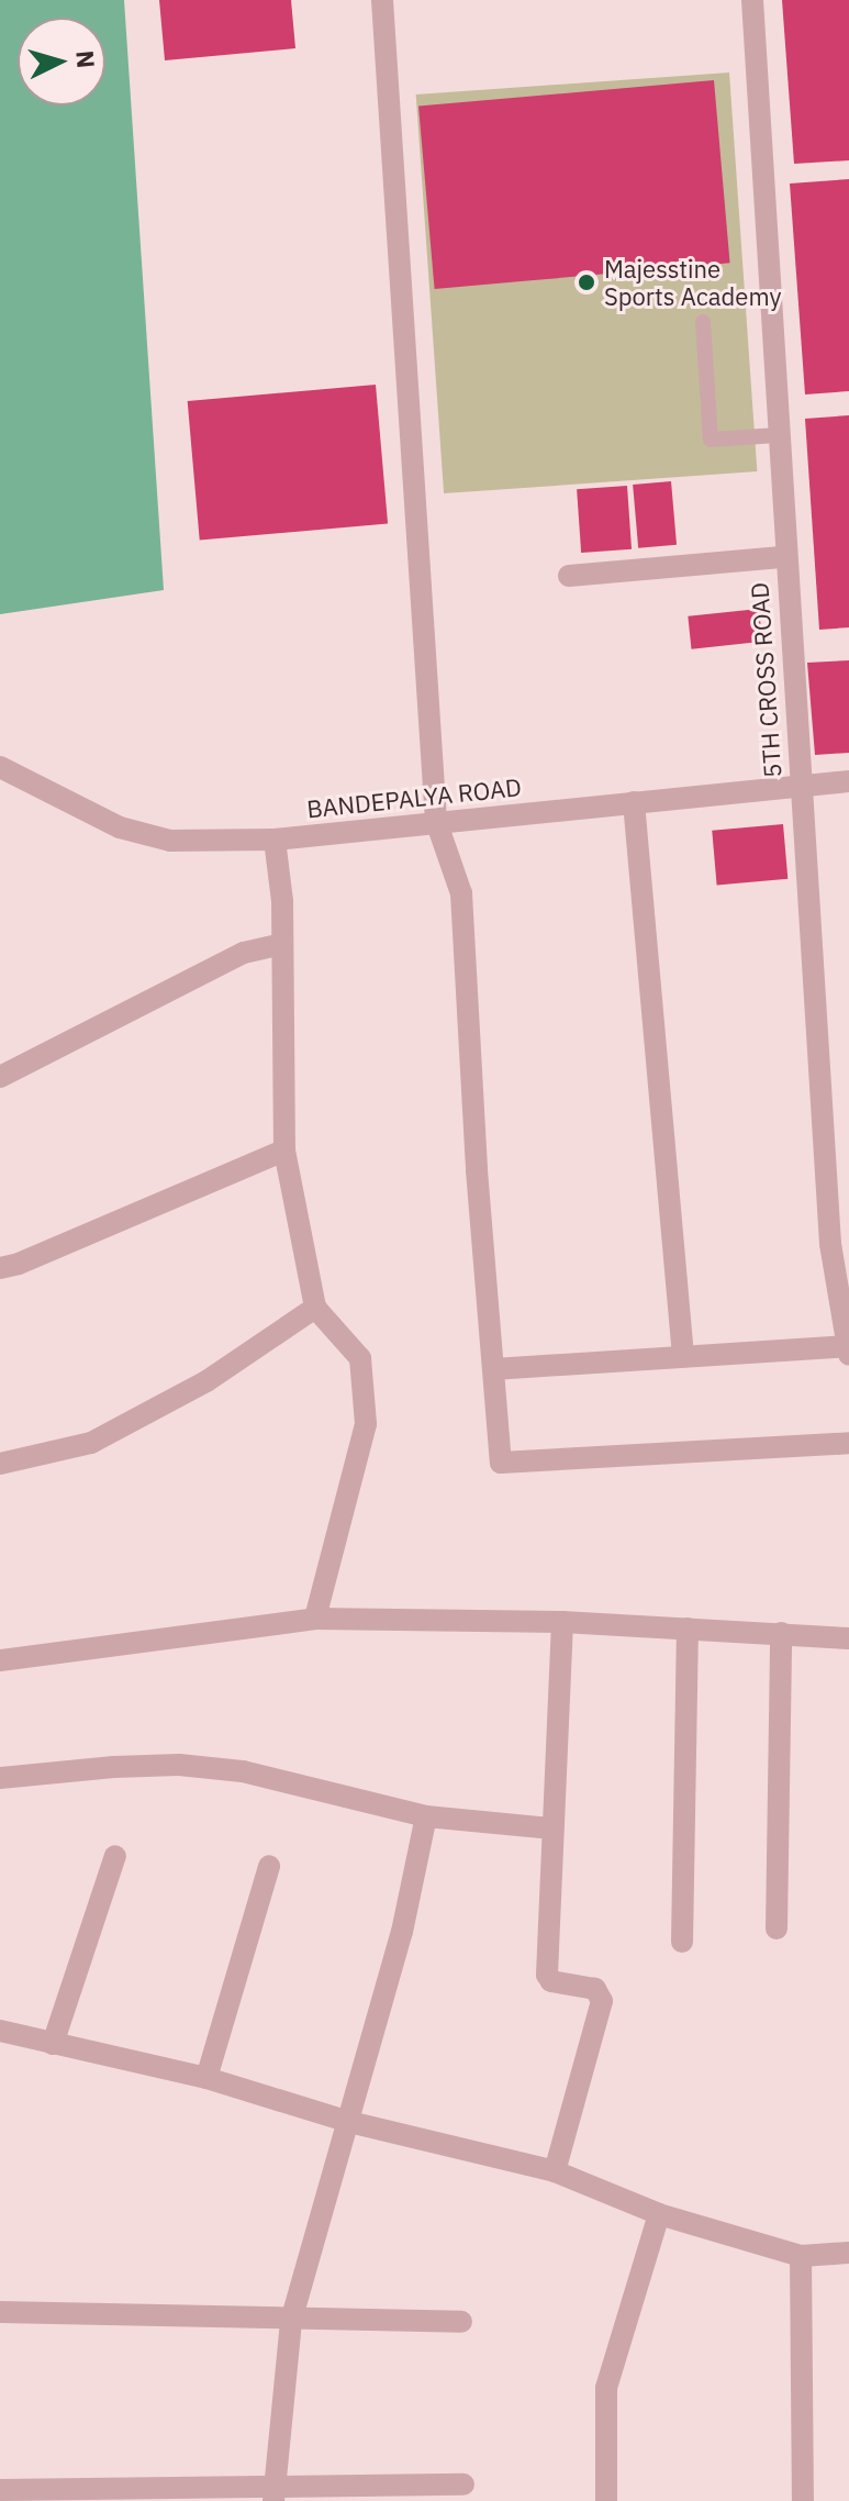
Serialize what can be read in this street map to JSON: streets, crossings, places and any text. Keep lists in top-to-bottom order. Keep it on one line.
{"streets":{"street":["5TH CROSS ROAD","BANDEPALYA ROAD"]},"crossings":[["5TH CROSS ROAD","BANDEPALYA ROAD"]],"places":["Majesstine Sports Academy"],"north":"right"}
